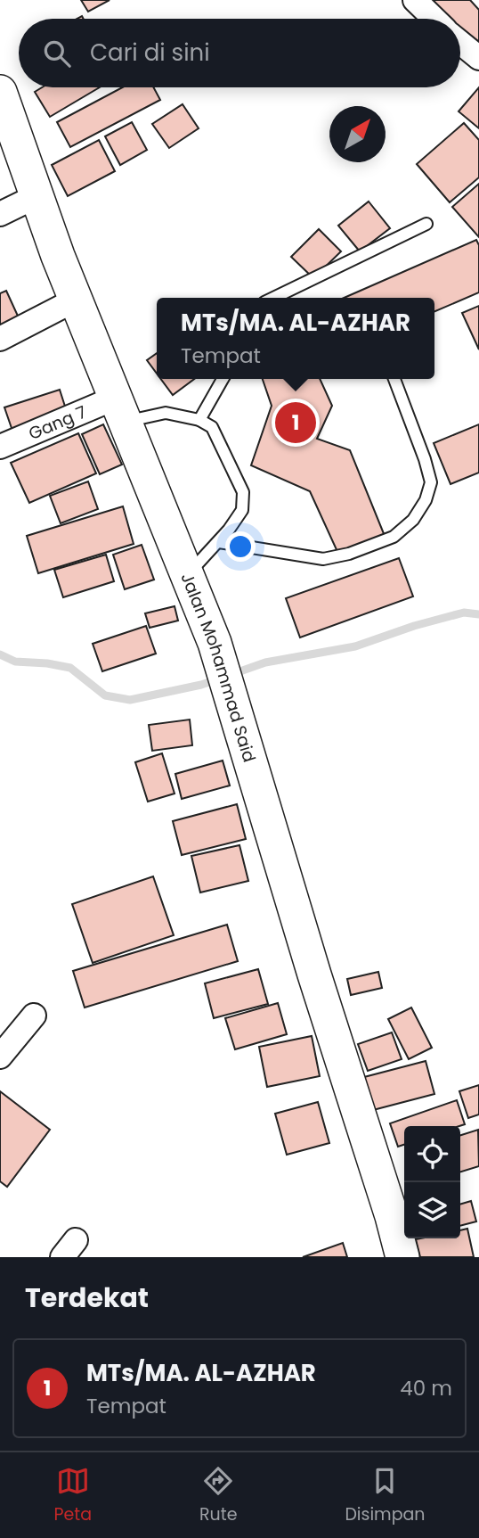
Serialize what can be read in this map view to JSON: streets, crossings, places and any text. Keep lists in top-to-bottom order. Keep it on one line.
{"streets":{"street":["Gang 7","Jalan Mohammad Said"]},"crossings":[["Gang 7","Jalan Mohammad Said"]],"north":"top right","page":{"search":"Cari di sini","popup":["MTs/MA. AL-AZHAR","Tempat"],"pins":"1","heading":"Terdekat","list":[{"mark":"1","name":"MTs/MA. AL-AZHAR","note":"Tempat","value":"40 m"}],"nav":["Peta","Rute","Disimpan"]}}
